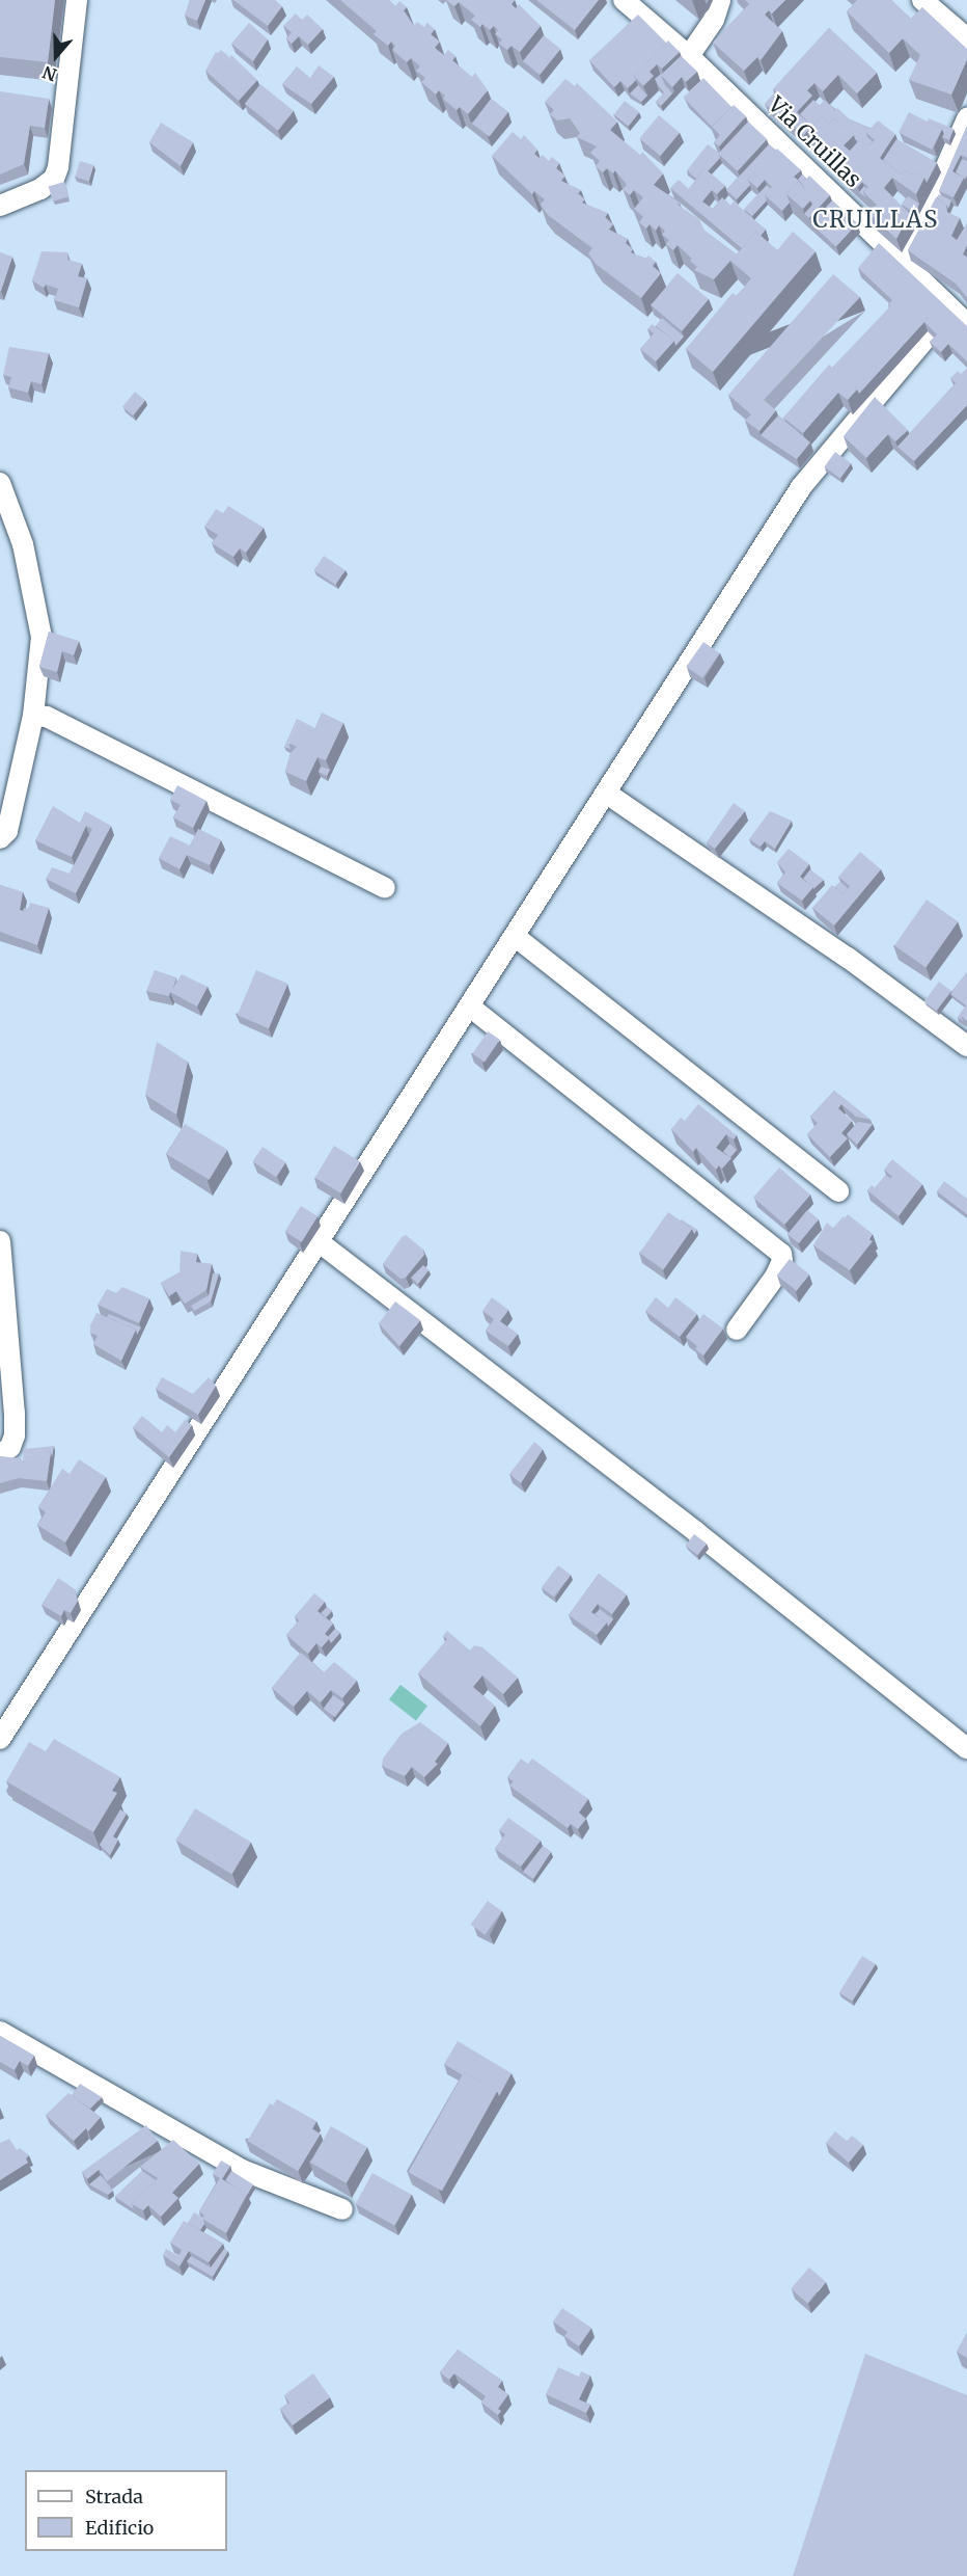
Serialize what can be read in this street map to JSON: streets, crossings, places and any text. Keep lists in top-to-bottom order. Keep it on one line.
{"streets":{"street":["Via Cruillas"]},"districts":["CRUILLAS"],"legend":["Strada","Edificio"],"north":"bottom"}
